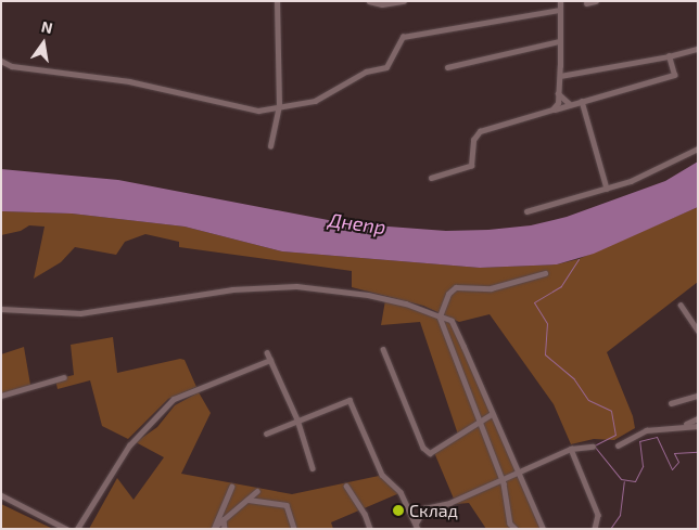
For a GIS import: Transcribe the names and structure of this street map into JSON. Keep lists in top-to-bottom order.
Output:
{
  "water": ["Днепр"],
  "places": ["Склад"],
  "north": "top"
}
